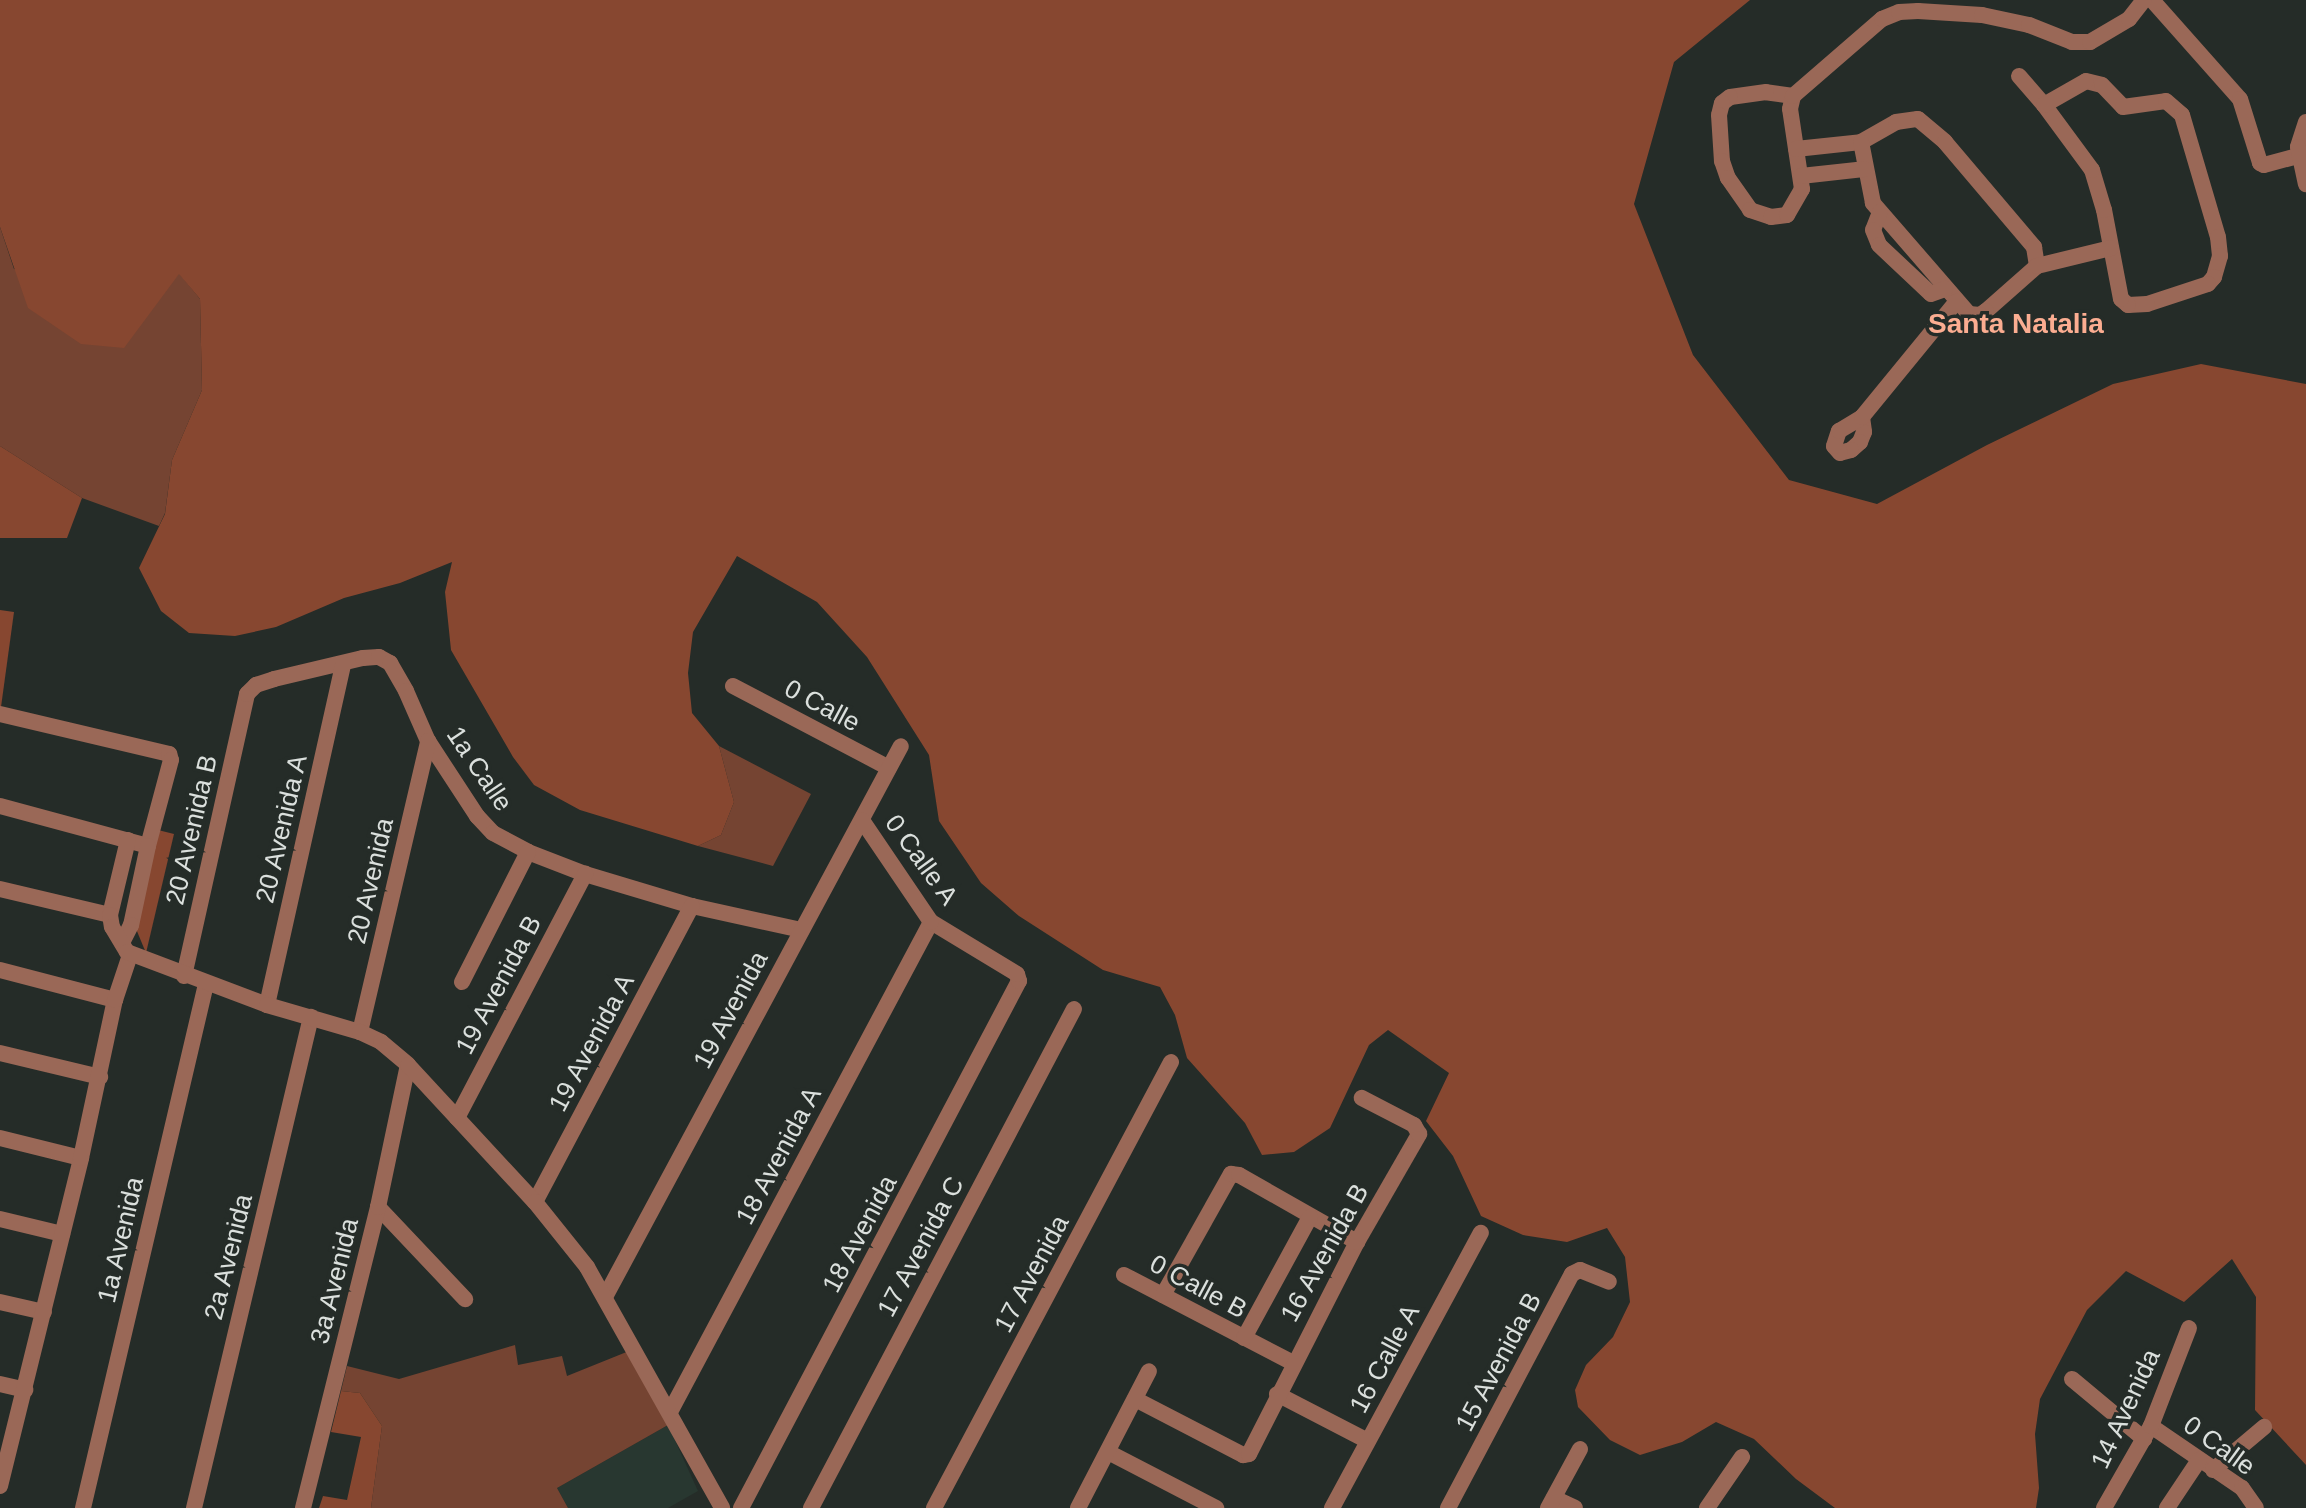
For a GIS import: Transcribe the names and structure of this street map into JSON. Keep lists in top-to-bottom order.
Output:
{
  "streets": {
    "street": [
      "0 Calle",
      "1a Calle",
      "20 Avenida A",
      "20 Avenida B",
      "0 Calle A",
      "20 Avenida",
      "19 Avenida B",
      "19 Avenida",
      "19 Avenida A",
      "18 Avenida A",
      "18 Avenida",
      "1a Avenida",
      "17 Avenida C",
      "16 Avenida B",
      "2a Avenida",
      "17 Avenida",
      "3a Avenida",
      "0 Calle B",
      "16 Calle A",
      "15 Avenida B",
      "14 Avenida"
    ]
  },
  "crossings": [
    ["0 Calle", "19 Avenida"],
    ["0 Calle", "14 Avenida"],
    ["1a Calle", "20 Avenida A"],
    ["1a Calle", "20 Avenida B"],
    ["1a Calle", "20 Avenida"],
    ["1a Calle", "19 Avenida B"],
    ["1a Calle", "19 Avenida"],
    ["1a Calle", "19 Avenida A"],
    ["0 Calle A", "19 Avenida"],
    ["0 Calle A", "18 Avenida A"],
    ["0 Calle A", "18 Avenida"],
    ["16 Avenida B", "0 Calle B"]
  ],
  "districts": ["Santa Natalia"]
}
